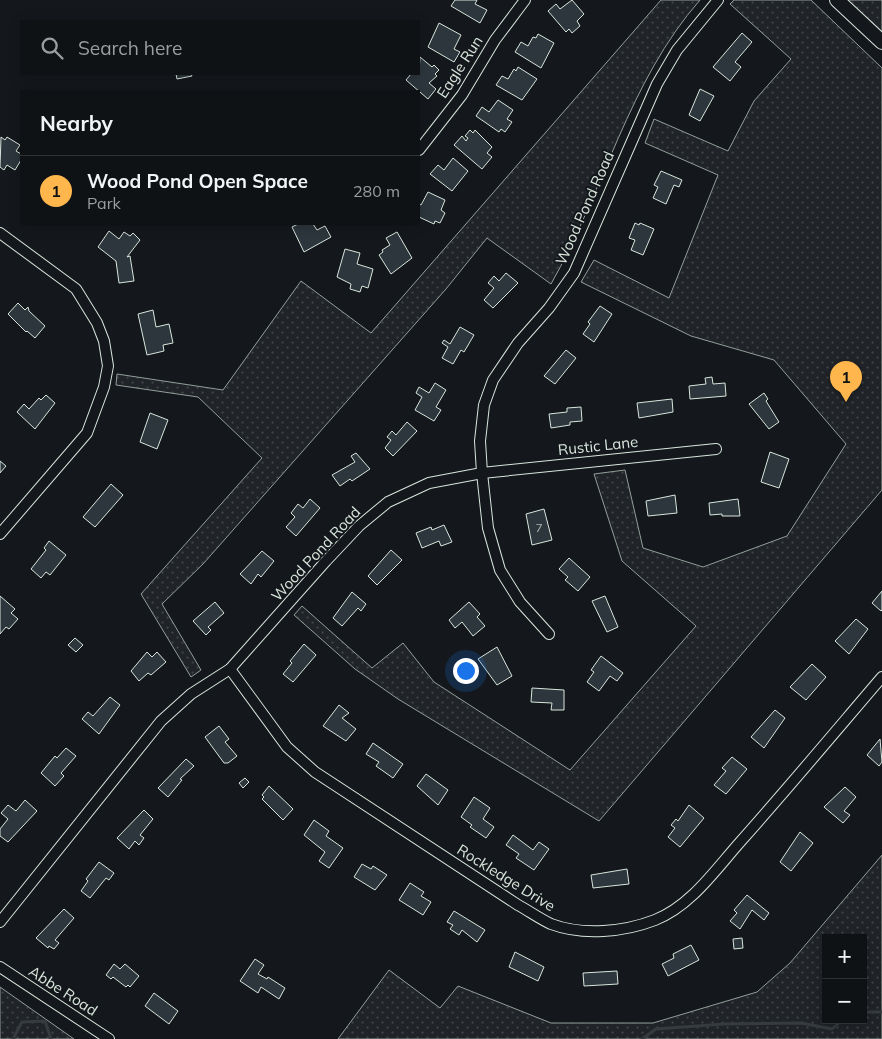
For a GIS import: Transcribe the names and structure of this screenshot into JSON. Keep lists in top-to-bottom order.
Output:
{
  "streets": {
    "street": [
      "Eagle Run",
      "Wood Pond Road",
      "Rustic Lane",
      "Rockledge Drive",
      "Abbe Road"
    ]
  },
  "crossings": [
    ["Wood Pond Road", "Rustic Lane"],
    ["Wood Pond Road", "Rockledge Drive"]
  ],
  "house_numbers": ["7"],
  "page": {
    "search": "Search here",
    "heading": "Nearby",
    "list": [
      {
        "mark": "1",
        "name": "Wood Pond Open Space",
        "note": "Park",
        "value": "280 m"
      }
    ],
    "pins": "1",
    "map_buttons": ["+", "−"]
  }
}
